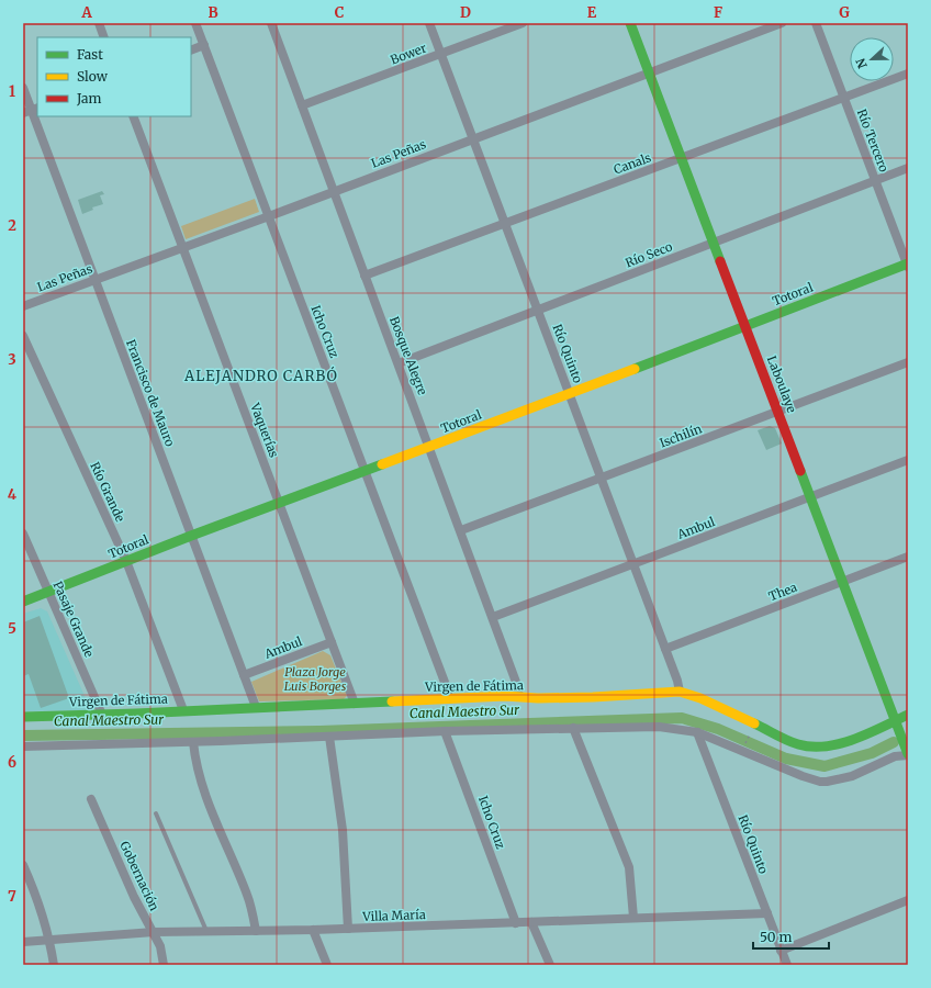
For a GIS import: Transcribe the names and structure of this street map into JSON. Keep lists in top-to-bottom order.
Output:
{
  "streets": {
    "street": [
      "Bower",
      "Río Tercero",
      "Las Peñas",
      "Canals",
      "Río Seco",
      "Totoral",
      "Icho Cruz",
      "Río Quinto",
      "Bosque Alegre",
      "Laboulaye",
      "Francisco de Mauro",
      "Vaquerías",
      "Ischilín",
      "Río Grande",
      "Ambul",
      "Thea",
      "Pasaje Grande",
      "Virgen de Fátima",
      "Gobernación",
      "Villa María"
    ]
  },
  "crossings": [
    ["Bower", "Río Quinto"],
    ["Bower", "Bosque Alegre"],
    ["Río Tercero", "Canals"],
    ["Río Tercero", "Río Seco"],
    ["Río Tercero", "Totoral"],
    ["Las Peñas", "Icho Cruz"],
    ["Las Peñas", "Río Quinto"],
    ["Las Peñas", "Bosque Alegre"],
    ["Las Peñas", "Laboulaye"],
    ["Las Peñas", "Francisco de Mauro"],
    ["Las Peñas", "Vaquerías"],
    ["Canals", "Río Quinto"],
    ["Canals", "Bosque Alegre"],
    ["Canals", "Laboulaye"],
    ["Río Seco", "Río Quinto"],
    ["Río Seco", "Bosque Alegre"],
    ["Río Seco", "Laboulaye"],
    ["Totoral", "Icho Cruz"],
    ["Totoral", "Río Quinto"],
    ["Totoral", "Bosque Alegre"],
    ["Totoral", "Laboulaye"],
    ["Totoral", "Francisco de Mauro"],
    ["Totoral", "Vaquerías"],
    ["Totoral", "Río Grande"],
    ["Totoral", "Pasaje Grande"],
    ["Icho Cruz", "Virgen de Fátima"],
    ["Icho Cruz", "Villa María"],
    ["Río Quinto", "Ischilín"],
    ["Río Quinto", "Ambul"],
    ["Río Quinto", "Thea"],
    ["Río Quinto", "Virgen de Fátima"],
    ["Río Quinto", "Villa María"],
    ["Bosque Alegre", "Ischilín"],
    ["Bosque Alegre", "Ambul"],
    ["Bosque Alegre", "Virgen de Fátima"],
    ["Laboulaye", "Ischilín"],
    ["Laboulaye", "Ambul"],
    ["Laboulaye", "Thea"],
    ["Laboulaye", "Virgen de Fátima"],
    ["Francisco de Mauro", "Ambul"],
    ["Francisco de Mauro", "Virgen de Fátima"],
    ["Vaquerías", "Ambul"],
    ["Vaquerías", "Virgen de Fátima"],
    ["Río Grande", "Virgen de Fátima"],
    ["Pasaje Grande", "Virgen de Fátima"],
    ["Gobernación", "Villa María"]
  ],
  "districts": ["ALEJANDRO CARBÓ"],
  "water": ["Canal Maestro Sur"],
  "parks": ["Plaza Jorge Luis Borges"],
  "legend": ["Fast", "Slow", "Jam"],
  "scale_bar": "50 m",
  "north": "left",
  "grid": {
    "columns": [
      "A",
      "B",
      "C",
      "D",
      "E",
      "F",
      "G"
    ],
    "rows": [
      "1",
      "2",
      "3",
      "4",
      "5",
      "6",
      "7"
    ]
  }
}
